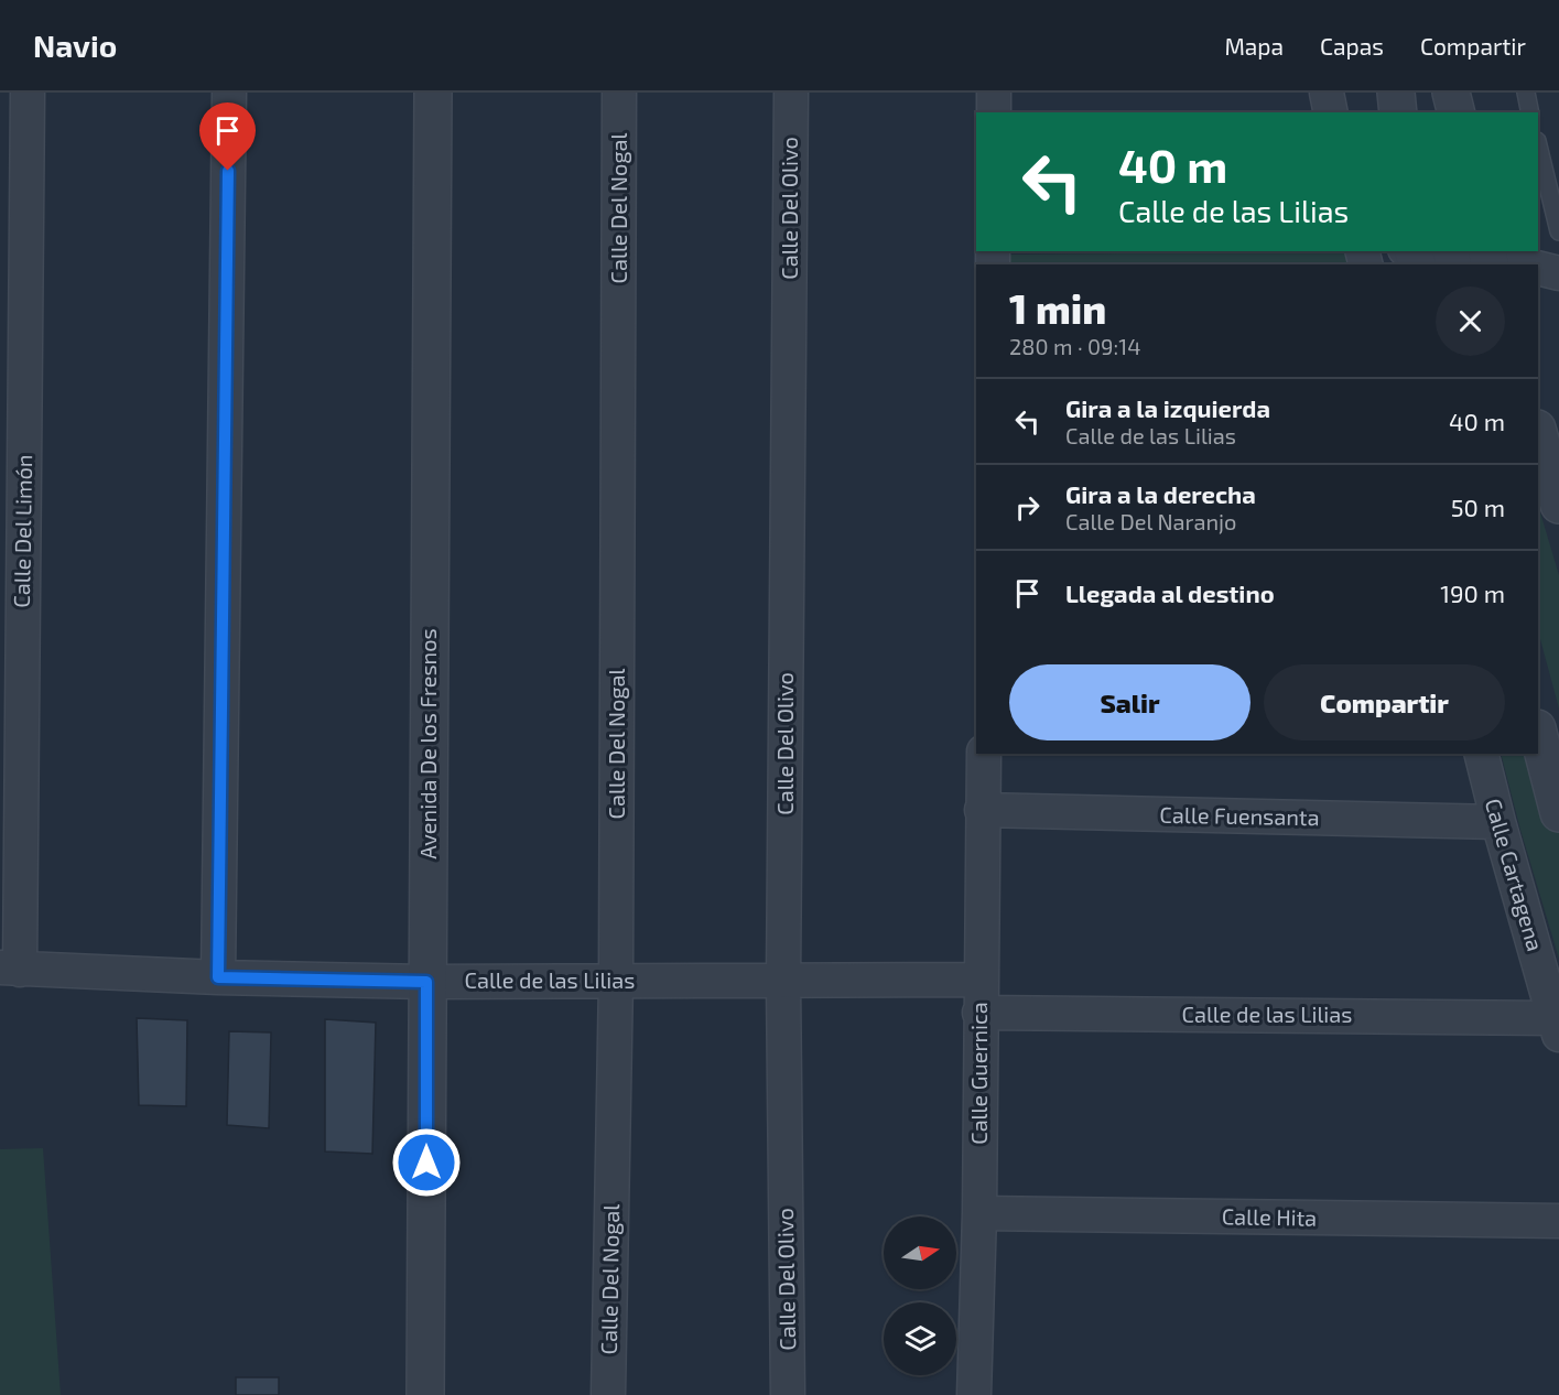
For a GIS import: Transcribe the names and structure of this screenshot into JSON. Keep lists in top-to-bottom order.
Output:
{
  "streets": {
    "street": [
      "Calle Del Nogal",
      "Calle Del Olivo",
      "Calle Del Limón",
      "Avenida De los Fresnos",
      "Calle Fuensanta",
      "Calle Cartagena",
      "Calle de las Lilias",
      "Calle Guernica",
      "Calle Hita"
    ]
  },
  "crossings": [
    ["Calle Del Nogal", "Calle de las Lilias"],
    ["Calle Del Olivo", "Calle de las Lilias"],
    ["Calle Del Limón", "Calle de las Lilias"],
    ["Avenida De los Fresnos", "Calle de las Lilias"],
    ["Calle Fuensanta", "Calle Cartagena"],
    ["Calle Fuensanta", "Calle Guernica"],
    ["Calle Cartagena", "Calle de las Lilias"],
    ["Calle de las Lilias", "Calle Guernica"],
    ["Calle Guernica", "Calle Hita"]
  ],
  "north": "right",
  "page": {
    "header": "Navio",
    "nav": ["Mapa", "Capas", "Compartir"],
    "turn": ["40 m", "Calle de las Lilias"],
    "heading": ["1 min", "280 m · 09:14"],
    "list": [
      {
        "name": "Gira a la izquierda",
        "note": "Calle de las Lilias",
        "value": "40 m"
      },
      {
        "name": "Gira a la derecha",
        "note": "Calle Del Naranjo",
        "value": "50 m"
      },
      {
        "name": "Llegada al destino",
        "value": "190 m"
      }
    ],
    "buttons": ["Salir", "Compartir"]
  }
}
